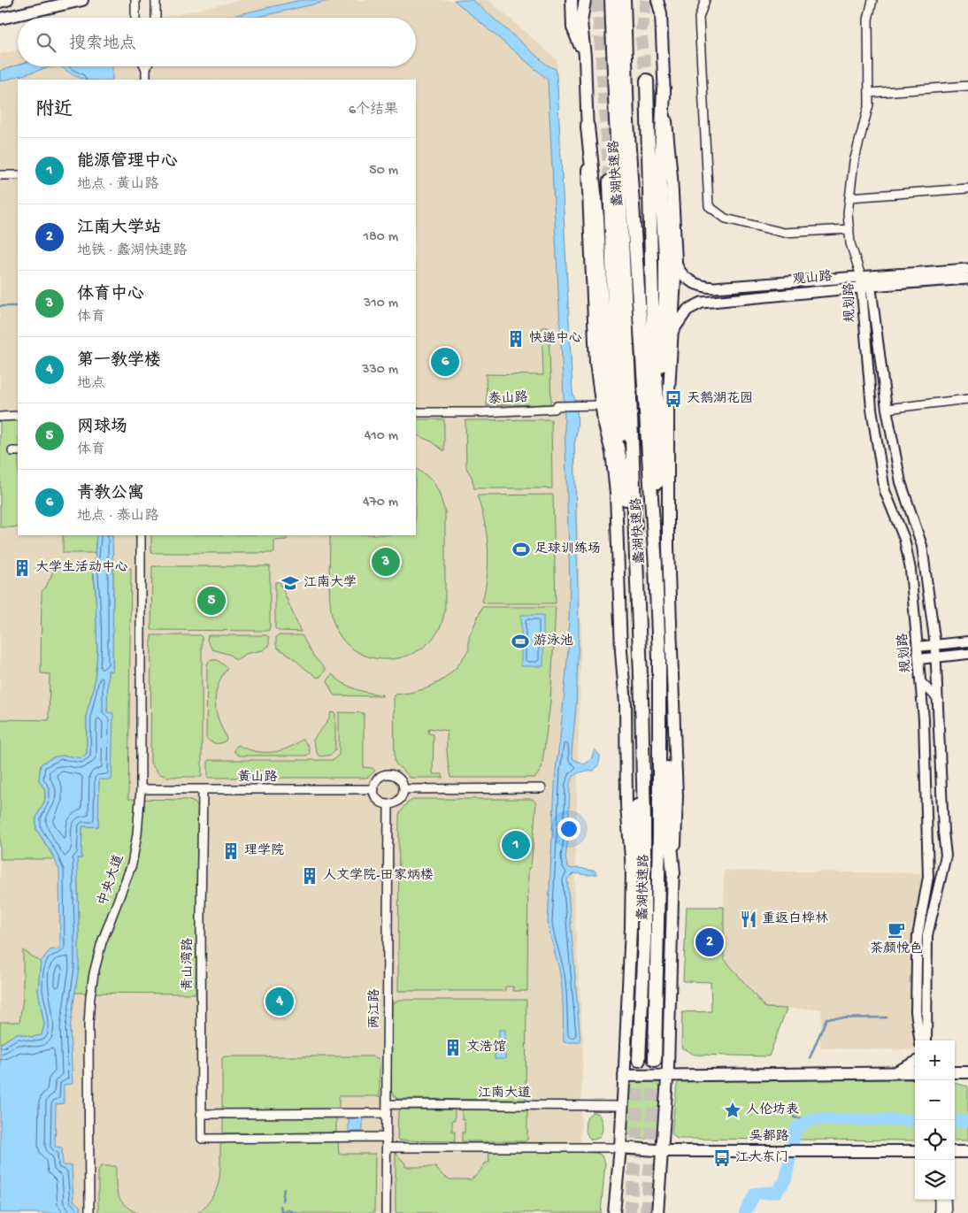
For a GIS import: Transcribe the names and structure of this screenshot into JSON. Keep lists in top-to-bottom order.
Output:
{
  "streets": {
    "highway": ["蠡湖快速路"],
    "main road": ["观山路", "吴都路"],
    "street": [
      "规划路",
      "泰山路",
      "黄山路",
      "中央大道",
      "青山湾路",
      "两江路",
      "江南大道"
    ]
  },
  "crossings": [
    ["观山路", "规划路"],
    ["黄山路", "中央大道"],
    ["黄山路", "青山湾路"],
    ["黄山路", "两江路"],
    ["青山湾路", "两江路"],
    ["两江路", "江南大道"]
  ],
  "places": {
    "building": [
      "快递中心",
      "大学生活动中心",
      "理学院",
      "人文学院-田家炳楼",
      "文浩馆"
    ],
    "bus stop": ["天鹅湖花园", "江大东门"],
    "sports": ["足球训练场", "游泳池"],
    "school or university": ["江南大学"],
    "restaurant": ["重返白桦林"],
    "cafe": ["茶颜悦色"],
    "place": ["人伦坊表"]
  },
  "page": {
    "search": "搜索地点",
    "heading": ["附近", "6个结果"],
    "list": [
      {
        "mark": "1",
        "name": "能源管理中心",
        "note": "地点 · 黄山路",
        "value": "50 m"
      },
      {
        "mark": "2",
        "name": "江南大学站",
        "note": "地铁 · 蠡湖快速路",
        "value": "180 m"
      },
      {
        "mark": "3",
        "name": "体育中心",
        "note": "体育",
        "value": "310 m"
      },
      {
        "mark": "4",
        "name": "第一教学楼",
        "note": "地点",
        "value": "330 m"
      },
      {
        "mark": "5",
        "name": "网球场",
        "note": "体育",
        "value": "410 m"
      },
      {
        "mark": "6",
        "name": "青教公寓",
        "note": "地点 · 泰山路",
        "value": "470 m"
      }
    ],
    "pins": [
      "6",
      "3",
      "5",
      "1",
      "2",
      "4"
    ],
    "map_buttons": ["+", "−"]
  }
}
